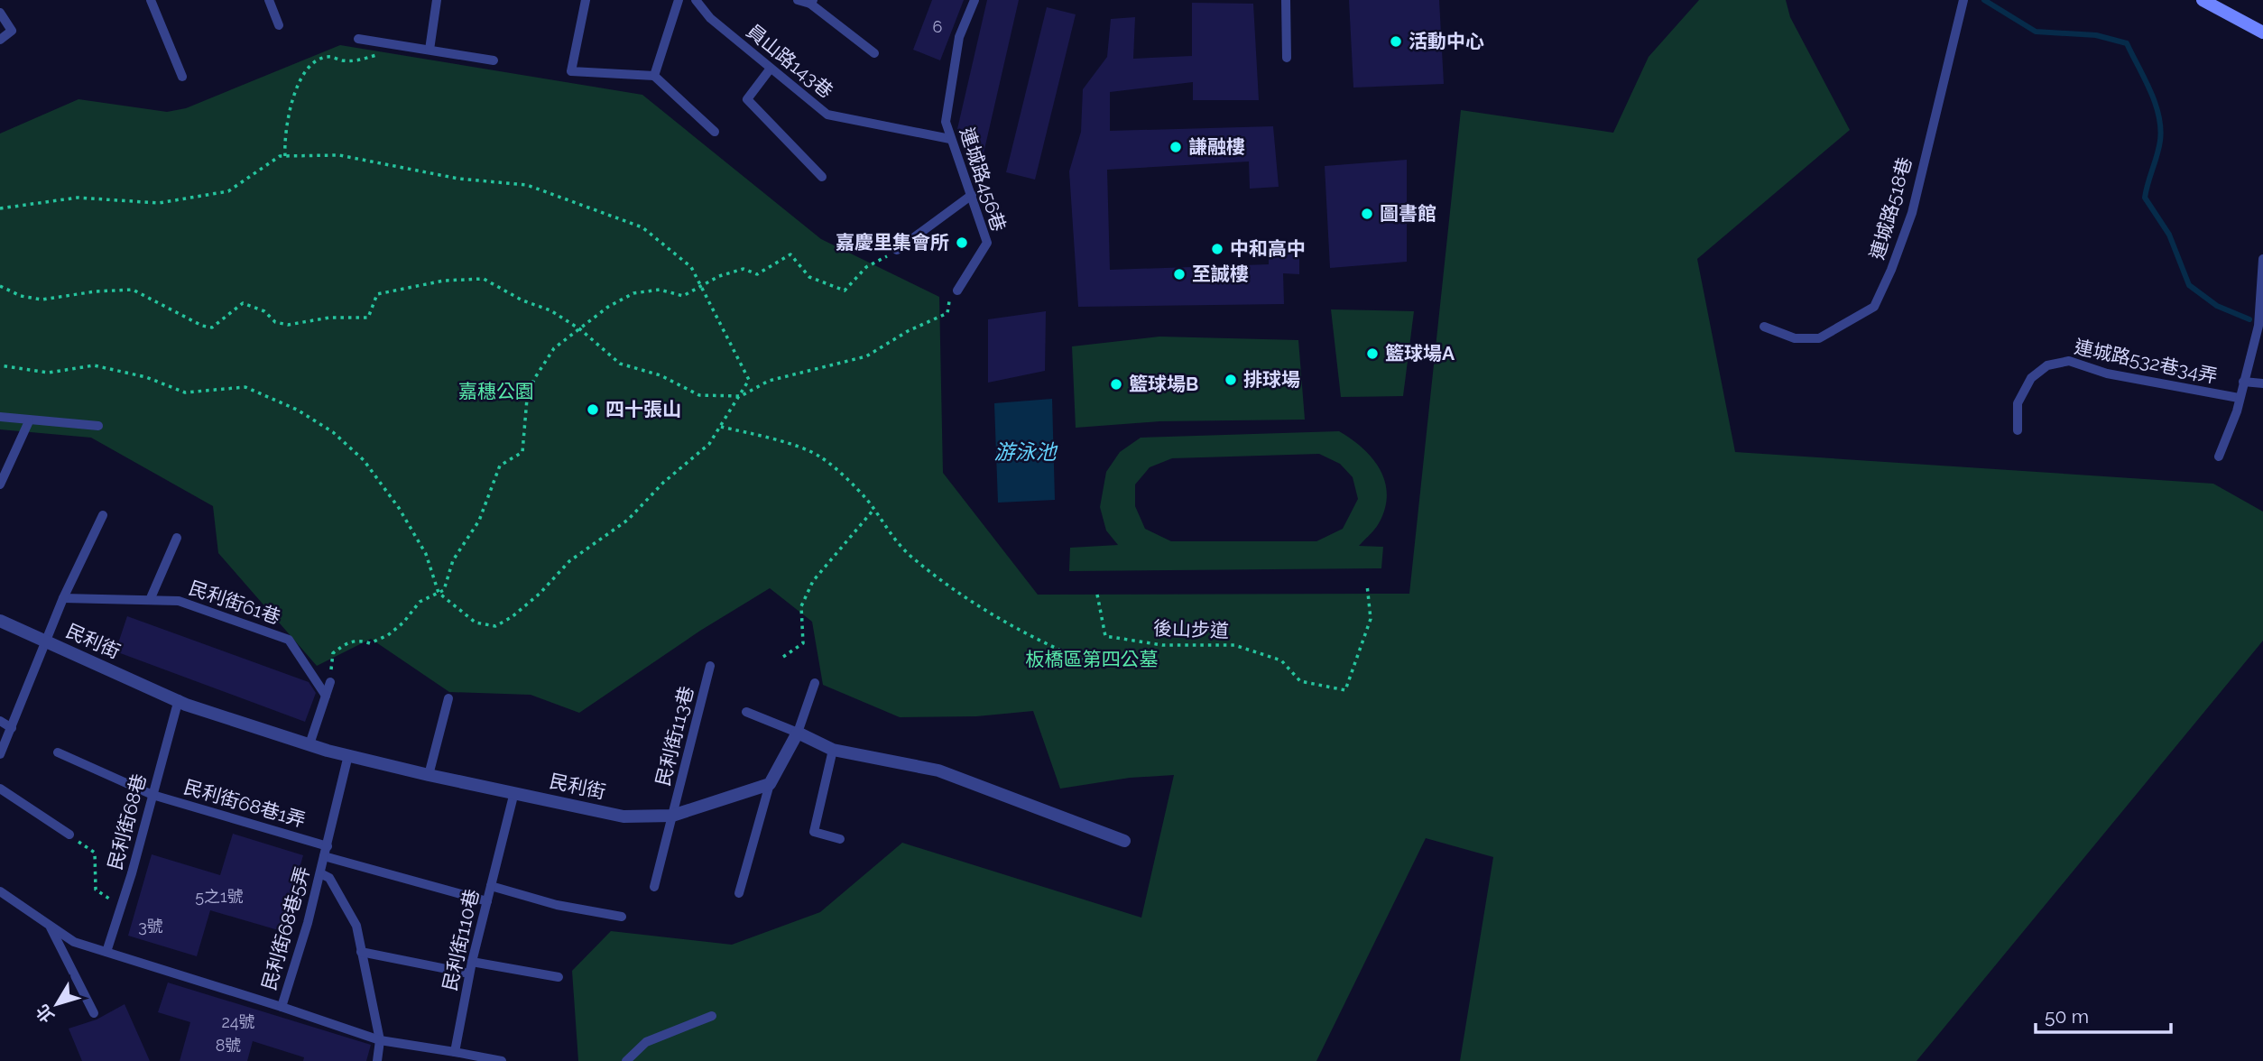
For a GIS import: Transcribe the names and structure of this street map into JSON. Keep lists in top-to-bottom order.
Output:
{
  "streets": {
    "street": ["民利街"],
    "lane": [
      "員山路143巷",
      "連城路456巷",
      "連城路518巷",
      "連城路532巷34弄",
      "民利街61巷",
      "民利街113巷",
      "民利街68巷1弄",
      "民利街68巷",
      "民利街68巷5弄",
      "民利街110巷"
    ],
    "path": ["後山步道"]
  },
  "crossings": [
    ["員山路143巷", "連城路456巷"],
    ["民利街", "民利街113巷"],
    ["民利街", "民利街68巷"],
    ["民利街", "民利街68巷5弄"],
    ["民利街", "民利街110巷"],
    ["民利街68巷1弄", "民利街68巷"],
    ["民利街68巷1弄", "民利街68巷5弄"],
    ["民利街68巷", "民利街68巷5弄"]
  ],
  "water": ["游泳池"],
  "parks": ["嘉穗公園", "板橋區第四公墓"],
  "places": [
    "活動中心",
    "謙融樓",
    "圖書館",
    "嘉慶里集會所",
    "中和高中",
    "至誠樓",
    "籃球場A",
    "排球場",
    "籃球場B",
    "四十張山"
  ],
  "house_numbers": [
    "6",
    "5之1號",
    "3號",
    "24號",
    "8號"
  ],
  "scale_bar": "50 m",
  "north": "bottom left"
}
